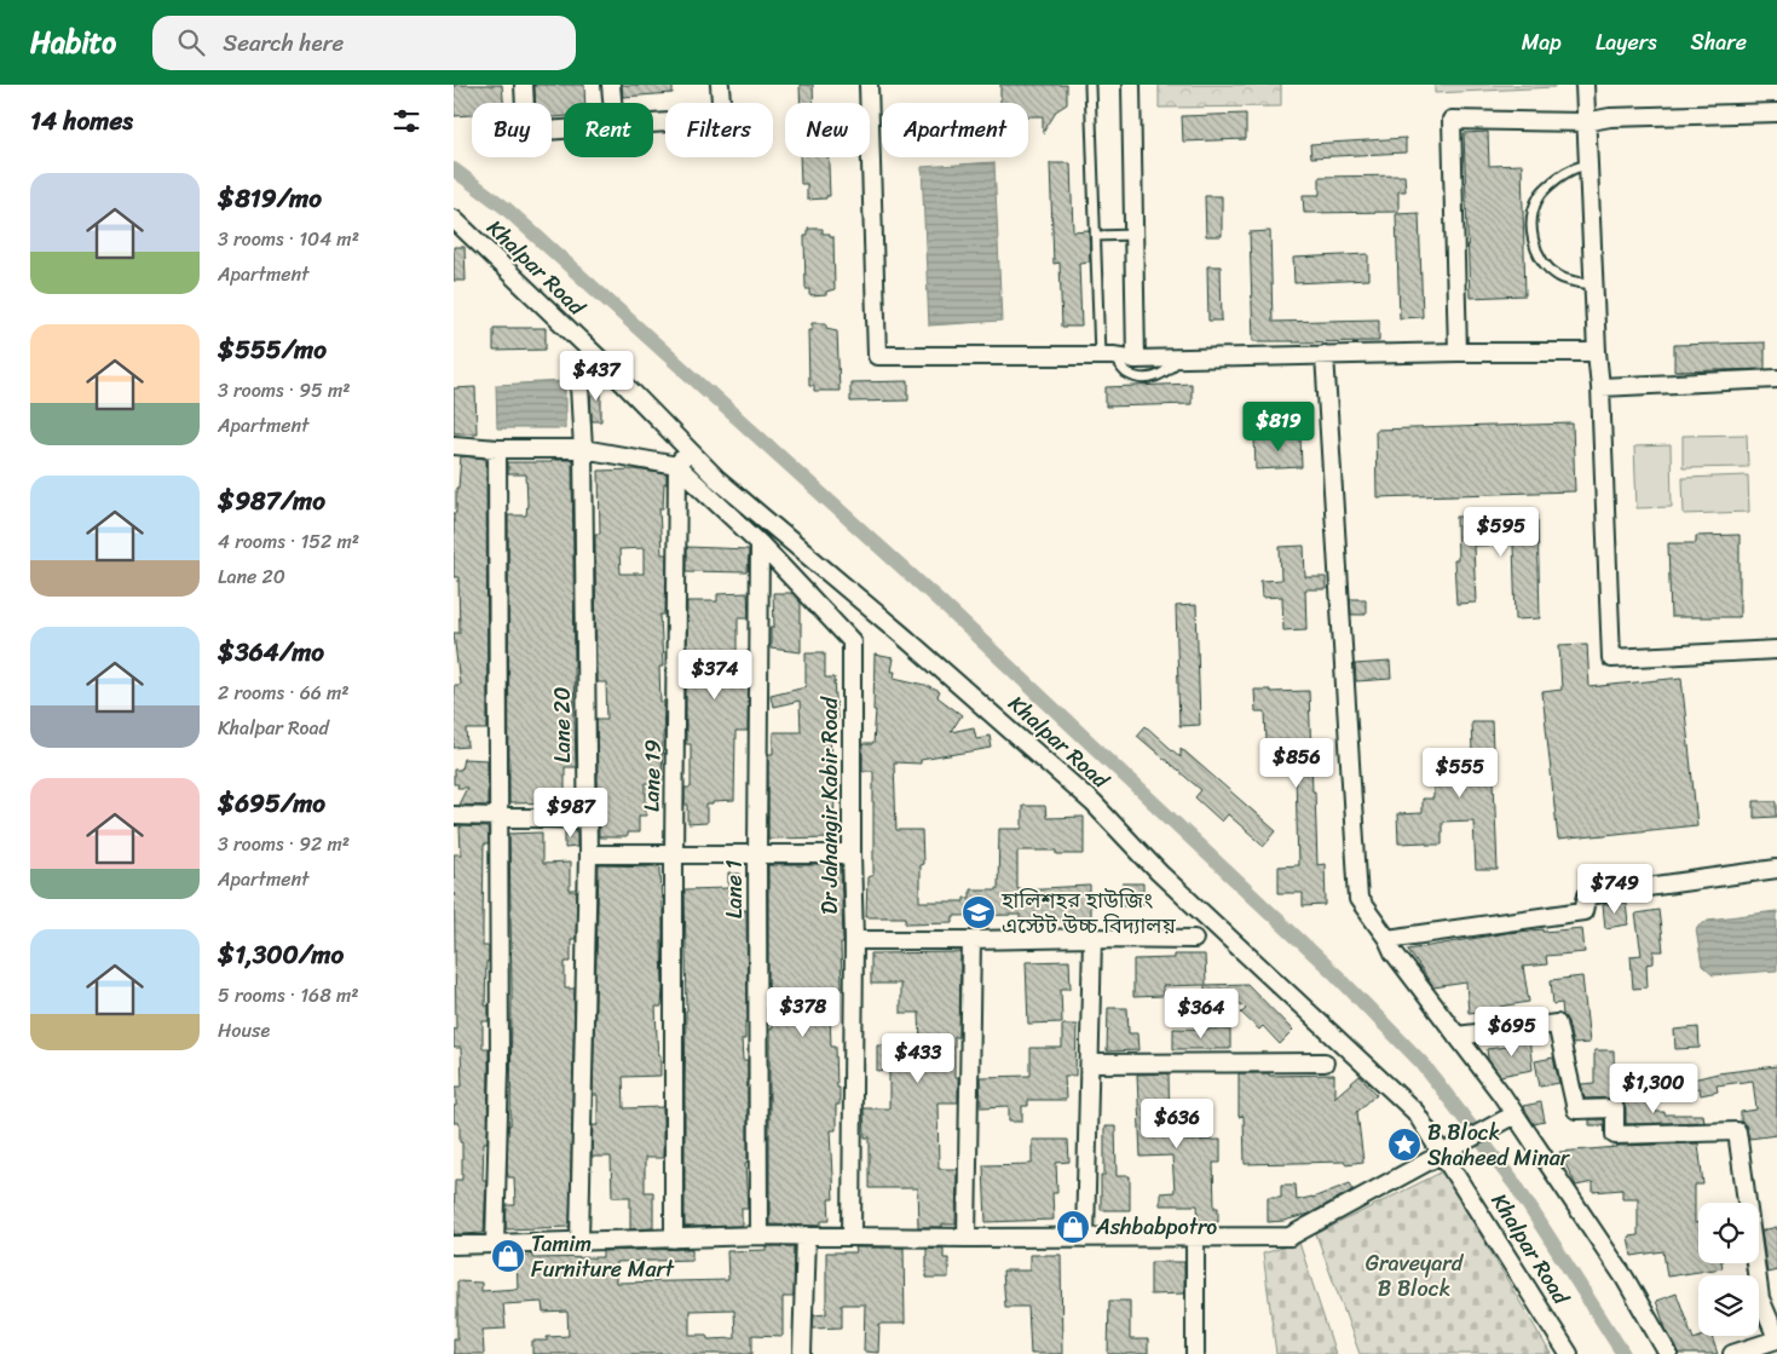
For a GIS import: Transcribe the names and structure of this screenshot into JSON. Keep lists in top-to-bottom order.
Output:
{
  "streets": {
    "street": [
      "Khalpar Road",
      "Lane 20",
      "Lane 19",
      "Dr Jahangir Kabir Road",
      "Lane 1"
    ]
  },
  "crossings": [
    ["Khalpar Road", "Lane 20"],
    ["Lane 19", "Dr Jahangir Kabir Road"],
    ["Dr Jahangir Kabir Road", "Lane 1"]
  ],
  "parks": ["Graveyard B Block"],
  "places": {
    "school or university": ["হালিশহর হাউজিং এস্টেট উচ্চ বিদ্যালয়"],
    "place": ["B Block Shaheed Minar"],
    "shop": ["Ashbabpotro", "Tamim Furniture Mart"]
  },
  "page": {
    "header": "Habito",
    "search": "Search here",
    "nav": ["Map", "Layers", "Share"],
    "heading": "14 homes",
    "chip": [
      "Buy",
      "Rent",
      "Filters",
      "New",
      "Apartment"
    ],
    "list": [
      {
        "name": "$819/mo",
        "note": "3 rooms · 104 m² · Apartment"
      },
      {
        "name": "$555/mo",
        "note": "3 rooms · 95 m² · Apartment"
      },
      {
        "name": "$987/mo",
        "note": "4 rooms · 152 m² · Lane 20"
      },
      {
        "name": "$364/mo",
        "note": "2 rooms · 66 m² · Khalpar Road"
      },
      {
        "name": "$695/mo",
        "note": "3 rooms · 92 m² · Apartment"
      },
      {
        "name": "$1,300/mo",
        "note": "5 rooms · 168 m² · House"
      }
    ],
    "price": [
      "$437",
      "$819",
      "$595",
      "$374",
      "$856",
      "$555",
      "$987",
      "$749",
      "$378",
      "$364",
      "$695",
      "$433",
      "$1,300",
      "$636"
    ]
  }
}
